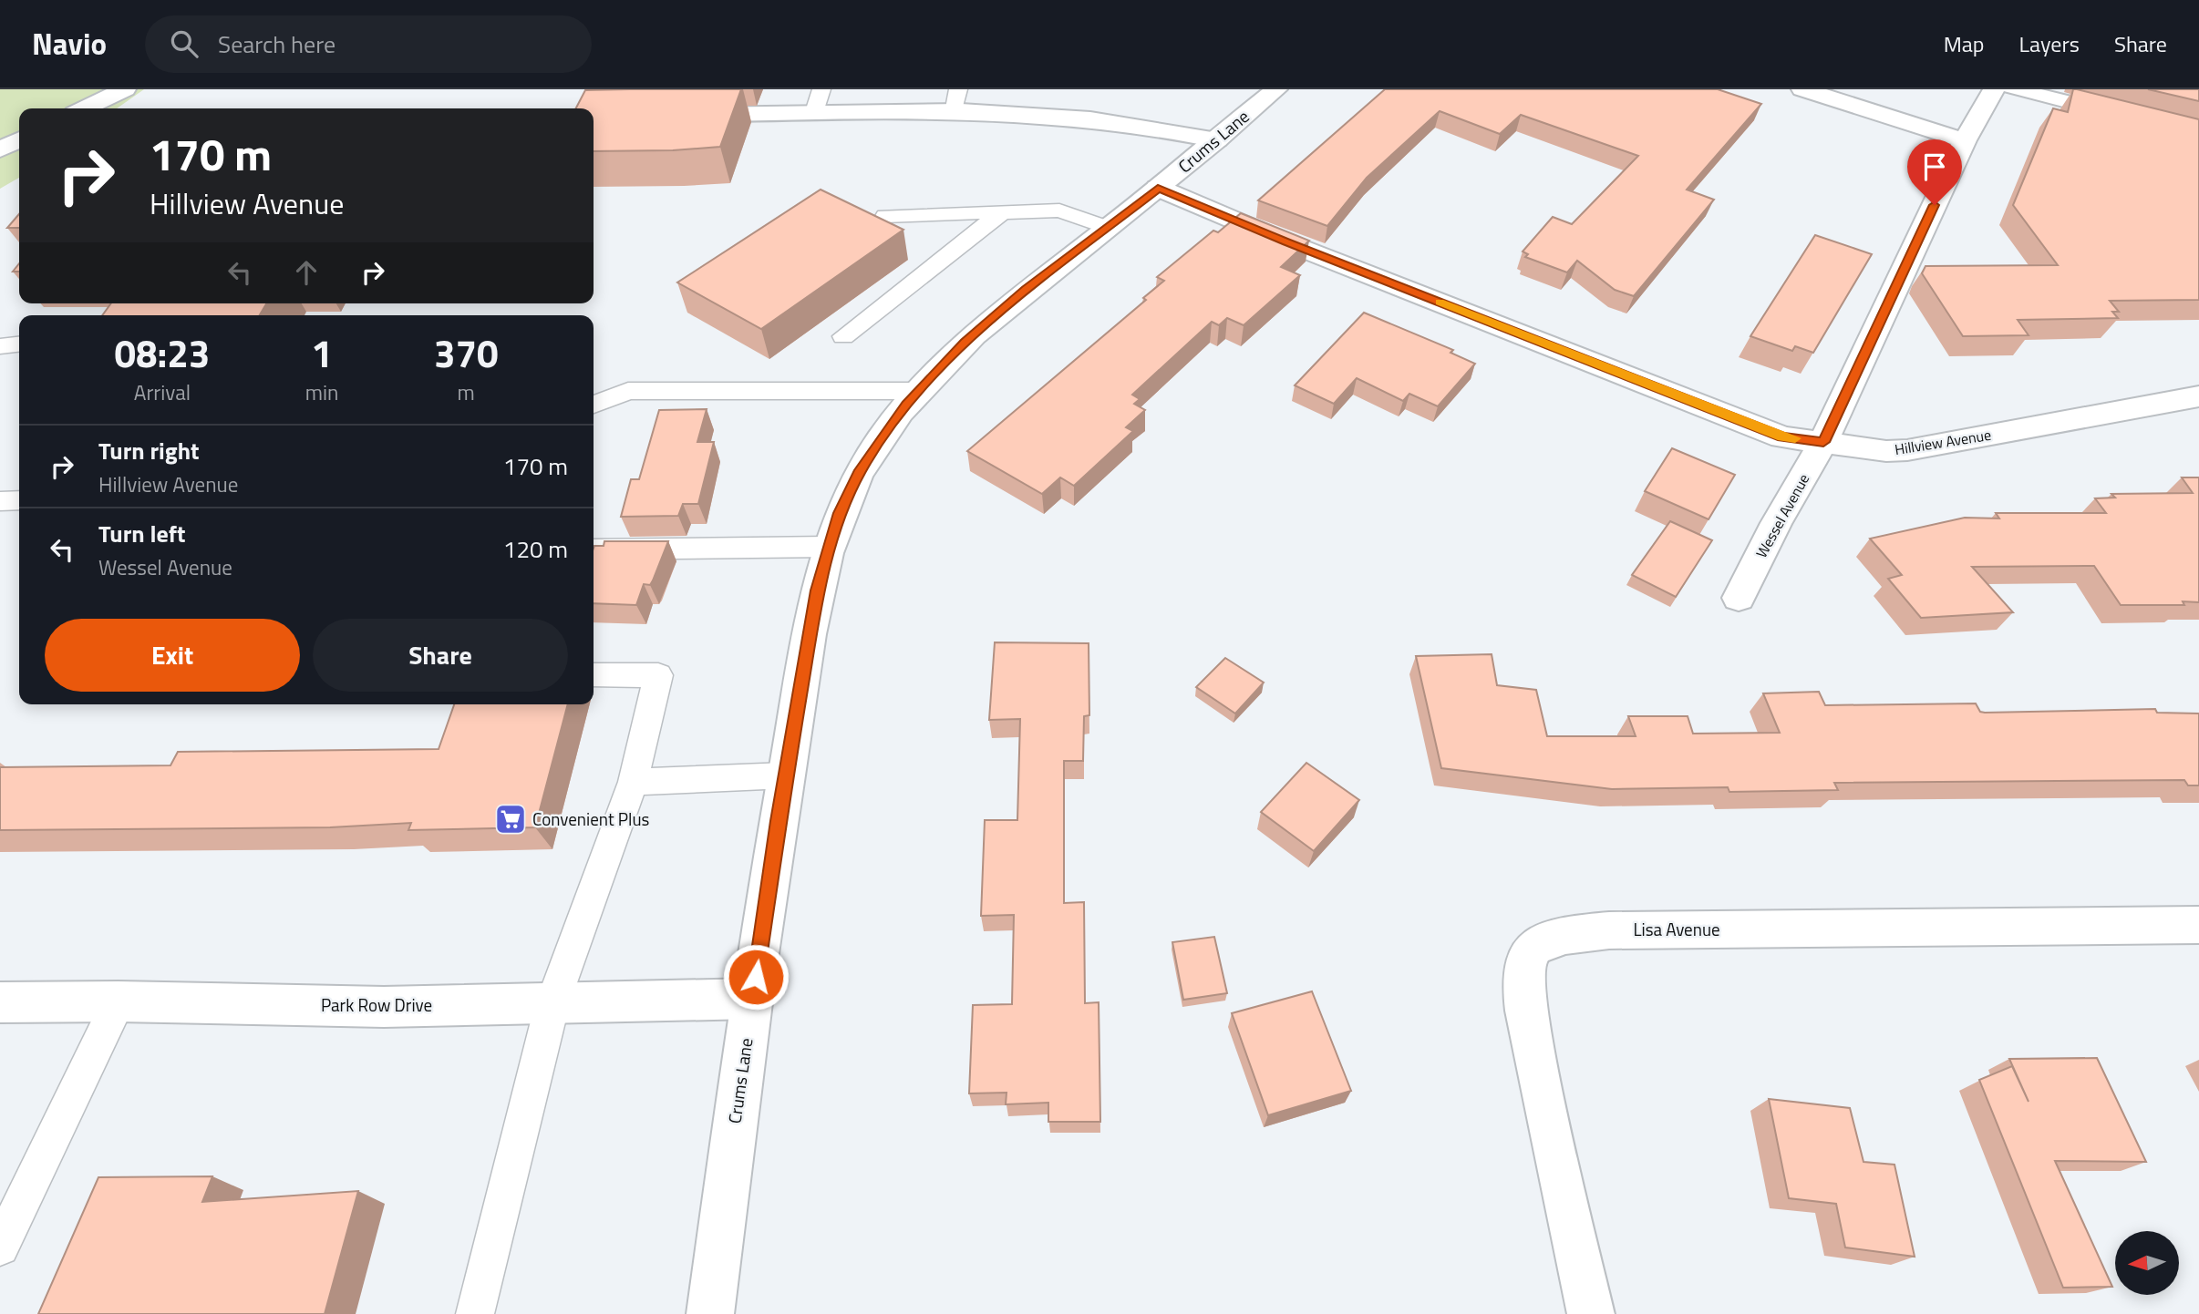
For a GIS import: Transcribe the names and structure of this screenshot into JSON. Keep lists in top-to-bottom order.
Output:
{
  "streets": {
    "street": [
      "Crums Lane",
      "Hillview Avenue",
      "Wessel Avenue",
      "Lisa Avenue",
      "Park Row Drive"
    ]
  },
  "crossings": [
    ["Crums Lane", "Hillview Avenue"],
    ["Crums Lane", "Park Row Drive"],
    ["Hillview Avenue", "Wessel Avenue"]
  ],
  "places": {
    "supermarket": ["Convenient Plus"]
  },
  "north": "left",
  "page": {
    "header": "Navio",
    "search": "Search here",
    "nav": ["Map", "Layers", "Share"],
    "turn": ["170 m", "Hillview Avenue"],
    "eta": [
      "08:23",
      "Arrival",
      "1",
      "min",
      "370",
      "m"
    ],
    "list": [
      {
        "name": "Turn right",
        "note": "Hillview Avenue",
        "value": "170 m"
      },
      {
        "name": "Turn left",
        "note": "Wessel Avenue",
        "value": "120 m"
      }
    ],
    "buttons": ["Exit", "Share"]
  }
}
